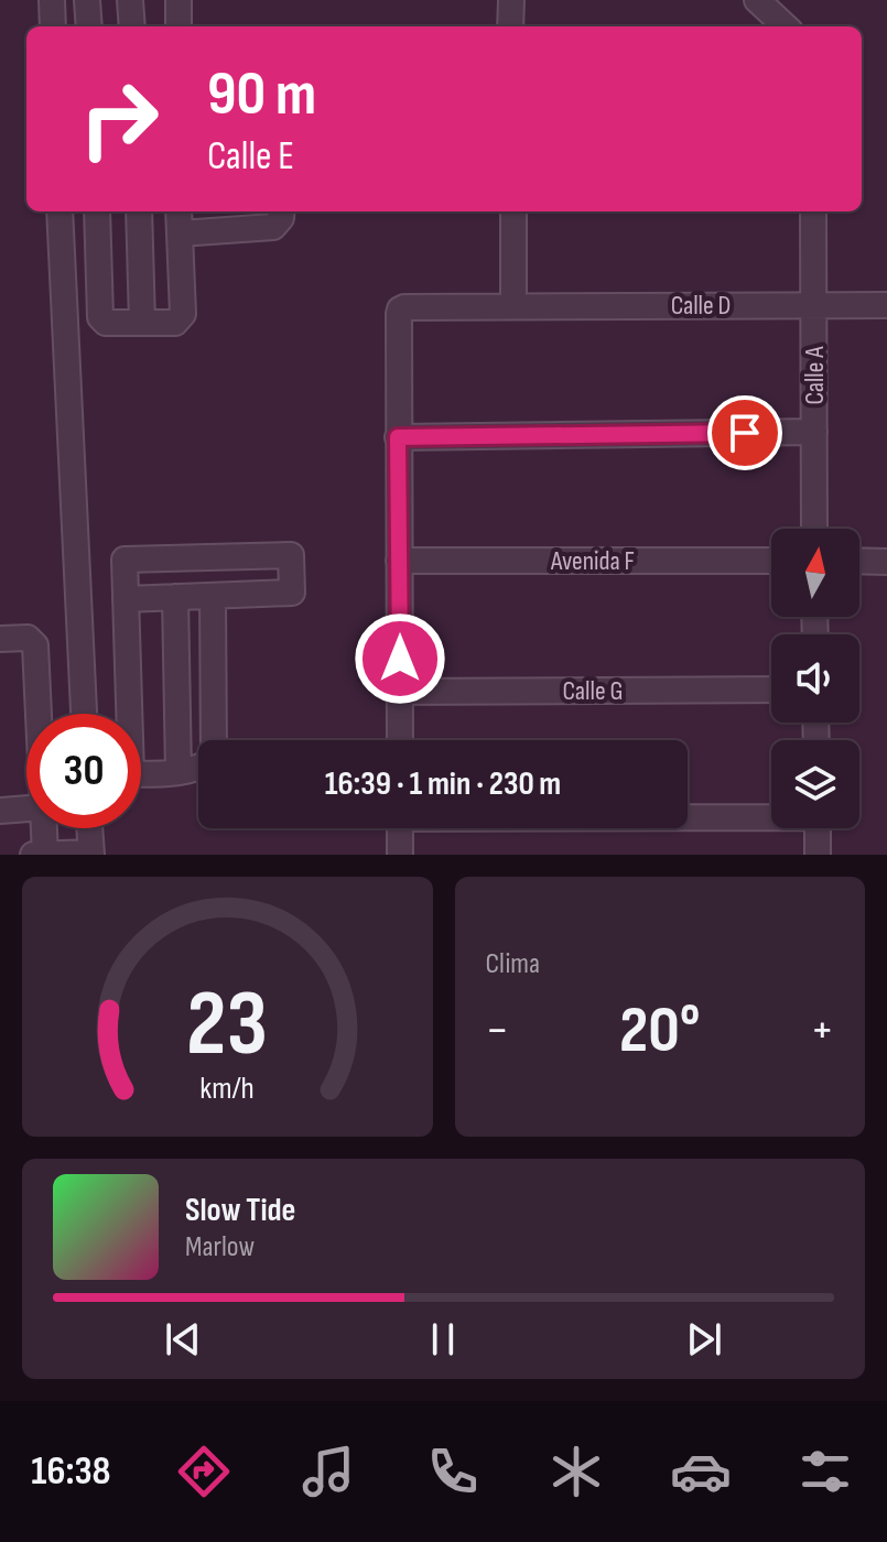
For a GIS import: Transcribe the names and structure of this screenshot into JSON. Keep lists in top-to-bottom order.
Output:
{
  "streets": {
    "street": [
      "Calle D",
      "Calle A",
      "Avenida F",
      "Calle G"
    ]
  },
  "crossings": [
    ["Calle D", "Calle A"]
  ],
  "north": "top",
  "page": {
    "turn": ["90 m", "Calle E"],
    "limit": "30",
    "trip": "16:39 · 1 min · 230 m",
    "tile": "Clima",
    "heat": ["−", "20°", "+"],
    "song": ["Slow Tide", "Marlow"],
    "tabs": "16:38",
    "gauge": ["23", "km/h"]
  }
}
